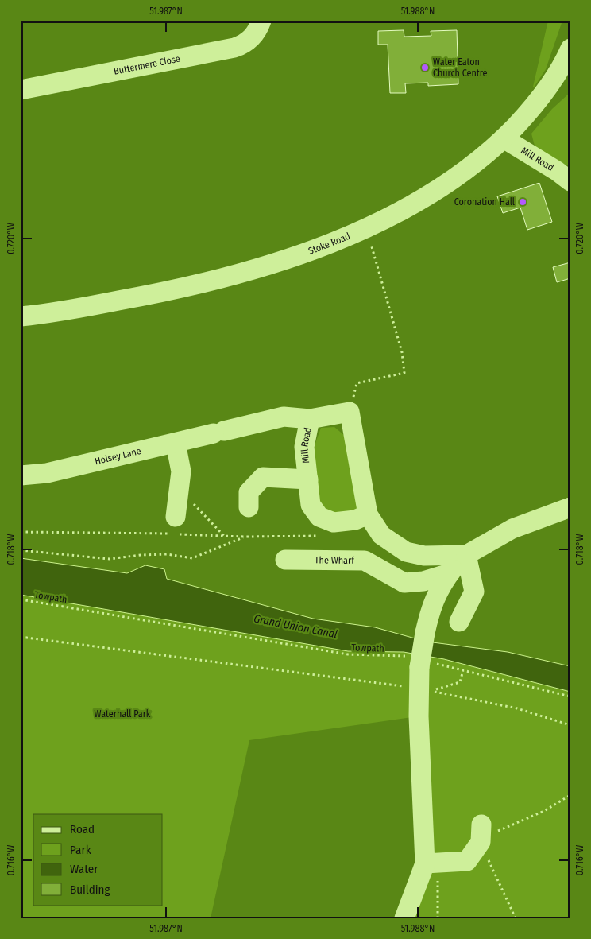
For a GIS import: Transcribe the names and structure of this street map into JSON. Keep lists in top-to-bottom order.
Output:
{
  "streets": {
    "street": [
      "Buttermere Close",
      "Mill Road",
      "Stoke Road",
      "Holsey Lane",
      "The Wharf"
    ],
    "path": ["Towpath"]
  },
  "crossings": [
    ["Mill Road", "Stoke Road"],
    ["Mill Road", "Holsey Lane"]
  ],
  "water": ["Grand Union Canal"],
  "parks": ["Waterhall Park"],
  "places": ["Water Eaton Church Centre", "Coronation Hall"],
  "legend": [
    "Road",
    "Park",
    "Water",
    "Building"
  ],
  "coordinates": [
    "51.987°N",
    "51.988°N",
    "0.720°W",
    "0.718°W",
    "0.716°W"
  ]
}
